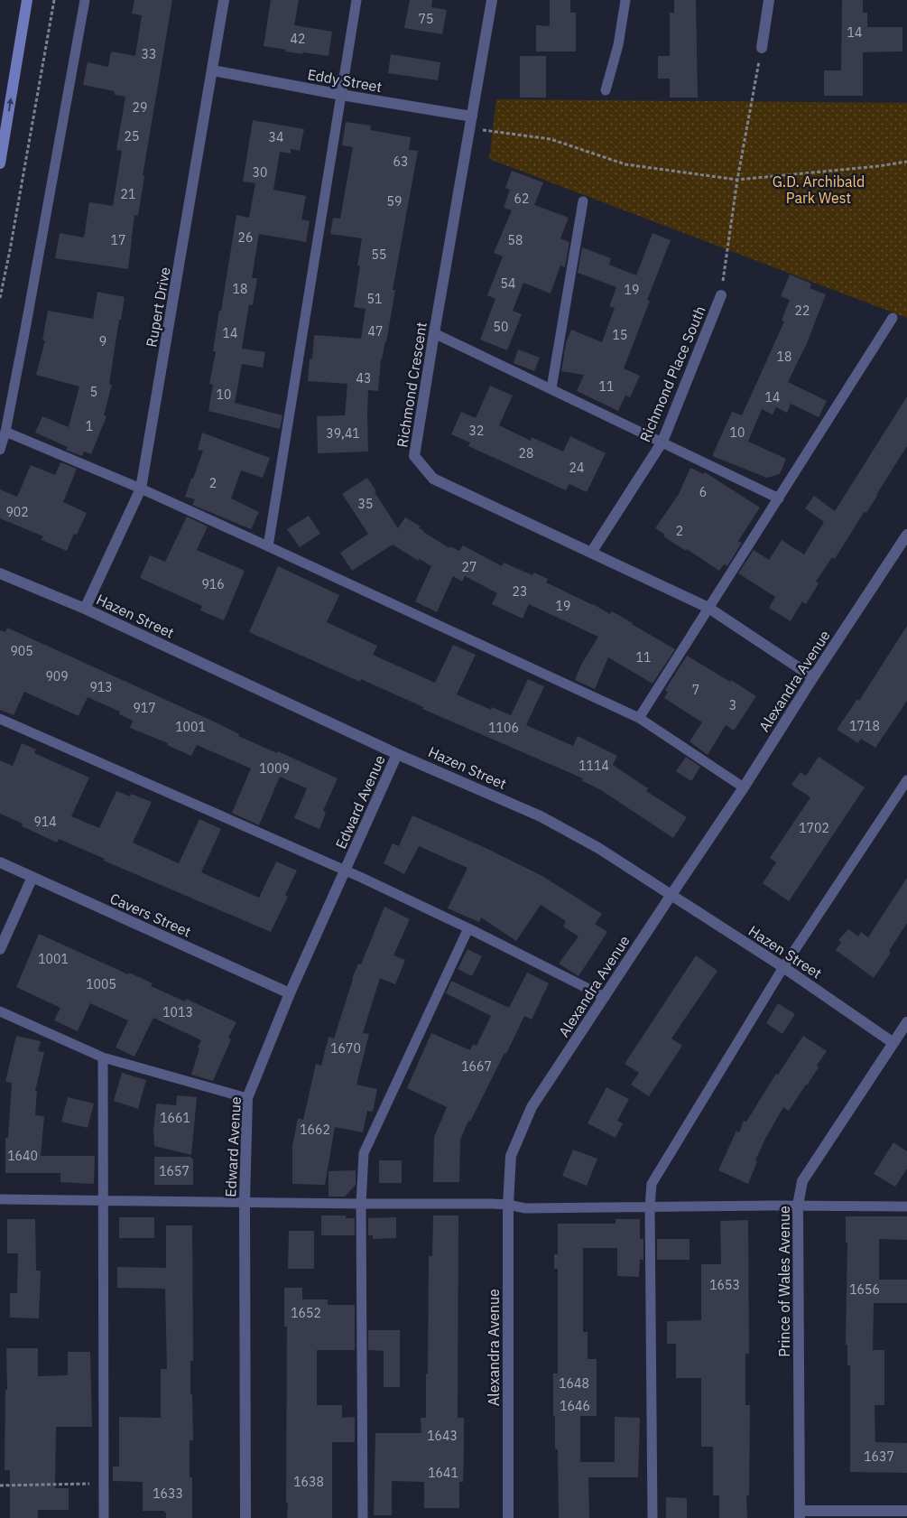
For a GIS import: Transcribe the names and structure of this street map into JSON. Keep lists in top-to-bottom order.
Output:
{
  "streets": {
    "street": [
      "Eddy Street",
      "Rupert Drive",
      "Richmond Place South",
      "Richmond Crescent",
      "Hazen Street",
      "Alexandra Avenue",
      "Edward Avenue",
      "Cavers Street",
      "Prince of Wales Avenue"
    ]
  },
  "crossings": [
    ["Eddy Street", "Rupert Drive"],
    ["Eddy Street", "Richmond Crescent"],
    ["Rupert Drive", "Hazen Street"],
    ["Richmond Place South", "Richmond Crescent"],
    ["Richmond Crescent", "Alexandra Avenue"],
    ["Hazen Street", "Alexandra Avenue"],
    ["Hazen Street", "Edward Avenue"],
    ["Hazen Street", "Prince of Wales Avenue"],
    ["Edward Avenue", "Cavers Street"]
  ],
  "parks": ["G.D. Archibald Park West"],
  "house_numbers": [
    "75",
    "14",
    "42",
    "33",
    "29",
    "25",
    "34",
    "63",
    "30",
    "21",
    "62",
    "59",
    "26",
    "17",
    "58",
    "55",
    "54",
    "18",
    "19",
    "51",
    "22",
    "50",
    "47",
    "14",
    "15",
    "9",
    "18",
    "43",
    "11",
    "5",
    "10",
    "14",
    "1",
    "32",
    "10",
    "39,41",
    "28",
    "24",
    "2",
    "6",
    "35",
    "902",
    "2",
    "27",
    "916",
    "23",
    "19",
    "905",
    "11",
    "909",
    "913",
    "7",
    "3",
    "917",
    "1718",
    "1001",
    "1106",
    "1114",
    "1009",
    "914",
    "1702",
    "1001",
    "1005",
    "1013",
    "1670",
    "1667",
    "1661",
    "1662",
    "1640",
    "1657",
    "1653",
    "1656",
    "1652",
    "1648",
    "1646",
    "1643",
    "1637",
    "1641",
    "1638",
    "1633"
  ]
}
